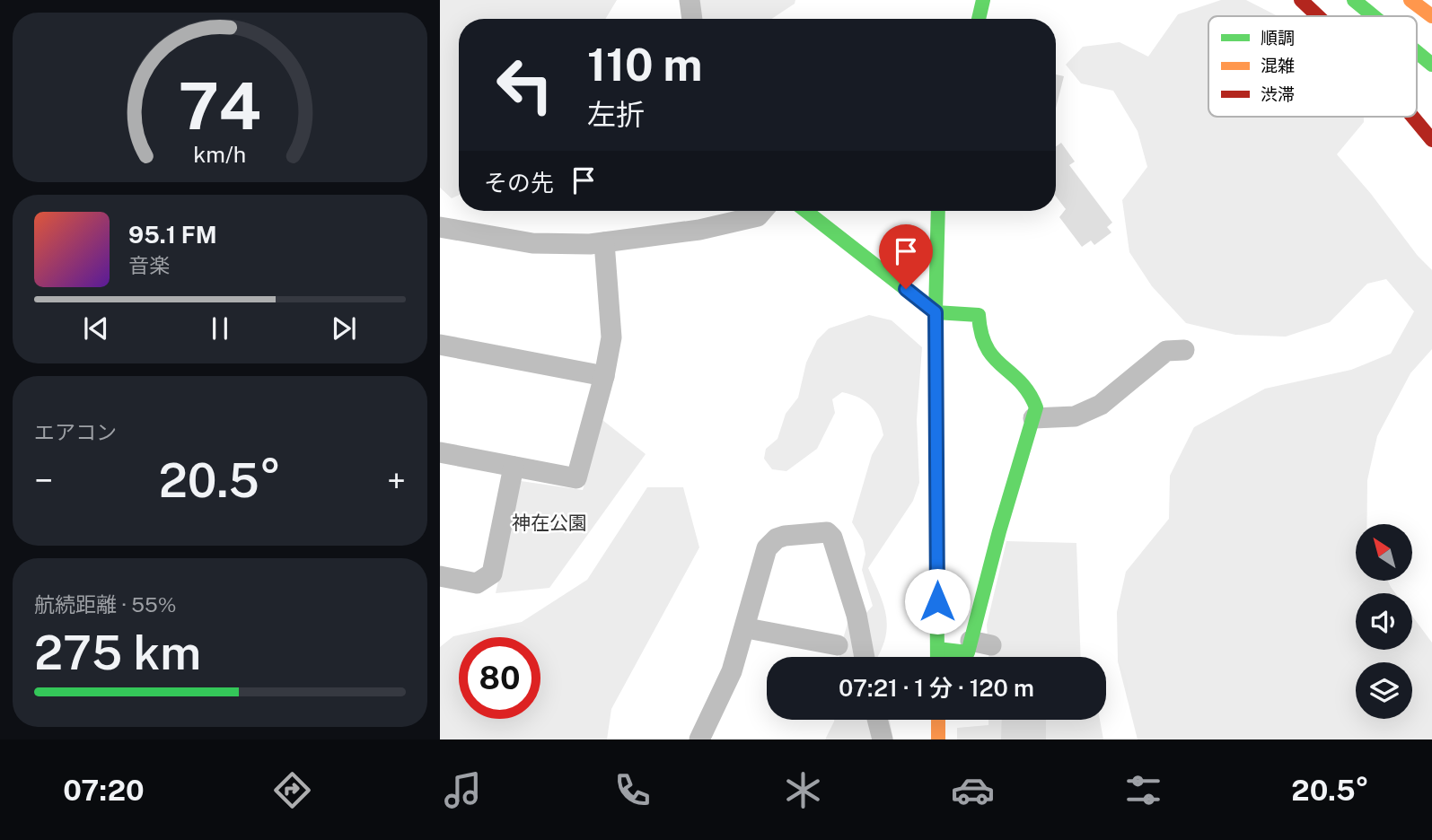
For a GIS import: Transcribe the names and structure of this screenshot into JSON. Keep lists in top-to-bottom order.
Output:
{
  "parks": ["神在公園"],
  "legend": ["順調", "混雑", "渋滞"],
  "north": "top left",
  "page": {
    "turn": ["110 m", "左折"],
    "then": "その先",
    "song": ["95.1 FM", "音楽"],
    "tile": [
      "エアコン",
      ["航続距離 · 55%", "275 km"]
    ],
    "heat": ["−", "20.5°", "+"],
    "limit": "80",
    "trip": "07:21 · 1 分 · 120 m",
    "tabs": ["07:20", "20.5°"],
    "gauge": ["74", "km/h"]
  }
}
